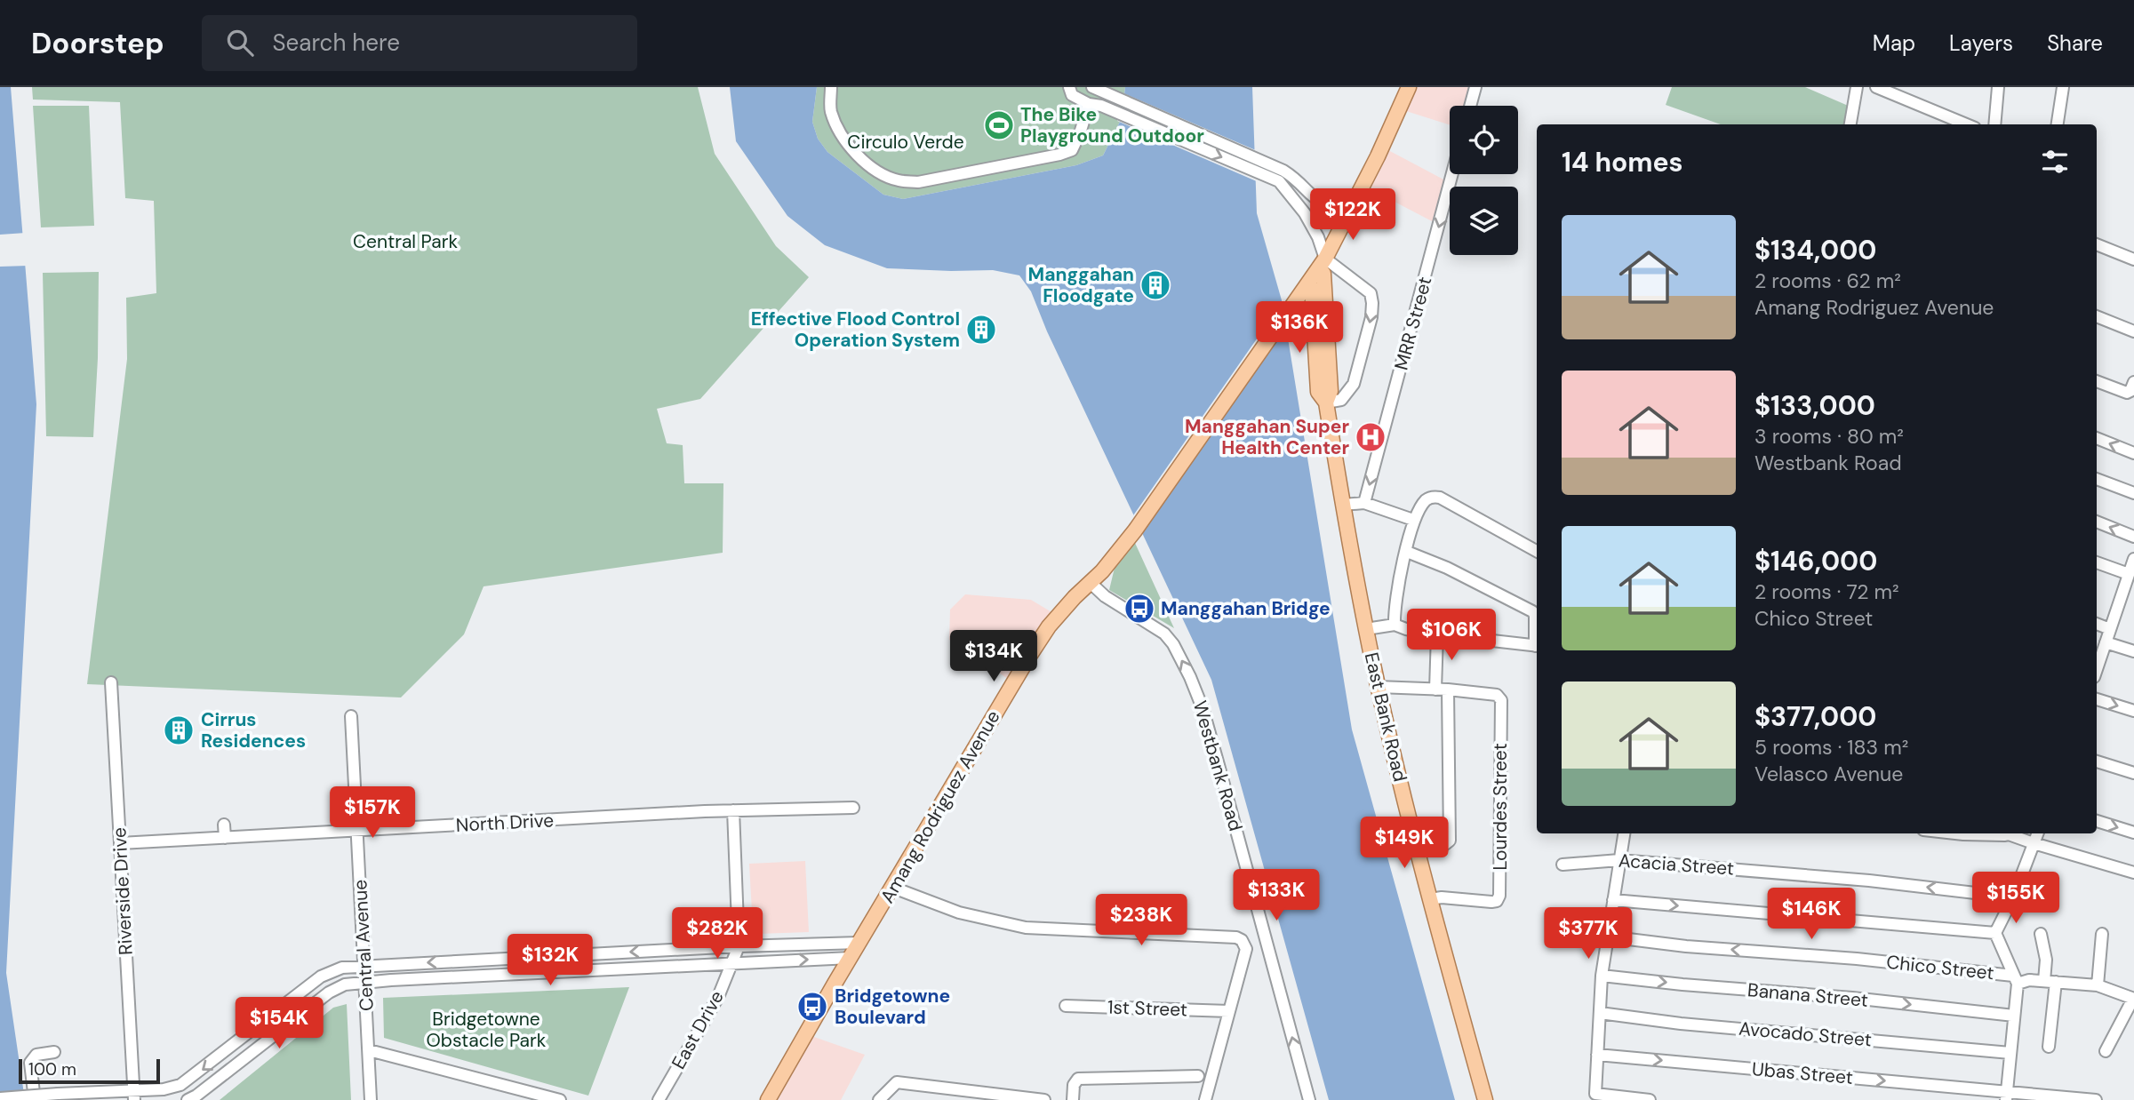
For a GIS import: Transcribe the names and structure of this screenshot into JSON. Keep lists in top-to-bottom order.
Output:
{
  "streets": {
    "main road": ["East Bank Road", "Amang Rodriguez Avenue"],
    "street": [
      "MRR Street",
      "Westbank Road",
      "Lourdes Street",
      "North Drive",
      "Acacia Street",
      "Riverside Drive",
      "Central Avenue",
      "Chico Street",
      "Banana Street",
      "1st Street",
      "East Drive",
      "Avocado Street",
      "Ubas Street"
    ]
  },
  "crossings": [
    ["East Bank Road", "Amang Rodriguez Avenue"],
    ["East Bank Road", "Lourdes Street"],
    ["Westbank Road", "Amang Rodriguez Avenue"],
    ["North Drive", "Riverside Drive"],
    ["North Drive", "Central Avenue"],
    ["North Drive", "East Drive"]
  ],
  "one_way": ["MRR Street", "Westbank Road", "Ubas Street"],
  "parks": ["Circulo Verde", "Central Park", "Bridgetowne Obstacle Park"],
  "places": {
    "sports": ["The Bike Playground Outdoor"],
    "building": ["Manggahan Floodgate", "Effective Flood Control Operation System", "Cirrus Residences"],
    "hospital": ["Manggahan Super Health Center"],
    "bus stop": ["Manggahan Bridge", "Bridgetowne Boulevard"]
  },
  "scale_bar": "100 m",
  "page": {
    "header": "Doorstep",
    "search": "Search here",
    "nav": ["Map", "Layers", "Share"],
    "heading": "14 homes",
    "price": [
      "$122K",
      "$136K",
      "$106K",
      "$134K",
      "$157K",
      "$149K",
      "$133K",
      "$155K",
      "$146K",
      "$238K",
      "$282K",
      "$377K",
      "$132K",
      "$154K"
    ],
    "list": [
      {
        "name": "$134,000",
        "note": "2 rooms · 62 m² · Amang Rodriguez Avenue"
      },
      {
        "name": "$133,000",
        "note": "3 rooms · 80 m² · Westbank Road"
      },
      {
        "name": "$146,000",
        "note": "2 rooms · 72 m² · Chico Street"
      },
      {
        "name": "$377,000",
        "note": "5 rooms · 183 m² · Velasco Avenue"
      }
    ],
    "scale": "100 m"
  }
}
